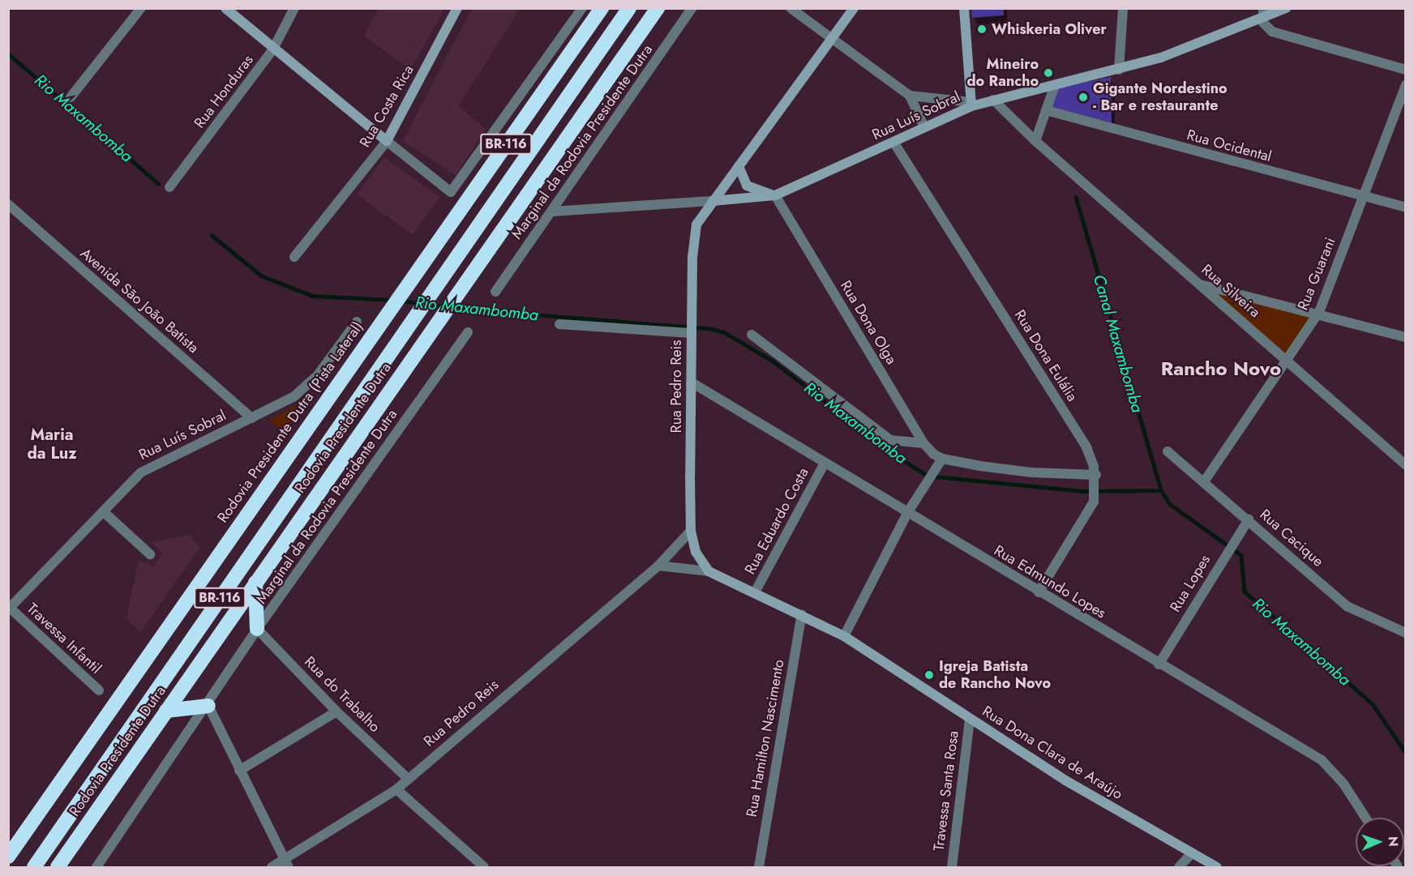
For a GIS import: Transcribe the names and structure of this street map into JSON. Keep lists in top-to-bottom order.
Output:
{
  "streets": {
    "highway": ["BR-116", "Rodovia Presidente Dutra (Pista Lateral)", "Rodovia Presidente Dutra"],
    "main road": [
      "Rua Costa Rica",
      "Rua Luís Sobral",
      "Rua Pedro Reis",
      "Rua Dona Clara de Araújo"
    ],
    "street": [
      "Rua Honduras",
      "Marginal da Rodovia Presidente Dutra",
      "Rua Ocidental",
      "Rua Guarani",
      "Rua Silveira",
      "Avenida São João Batista",
      "Rua Dona Olga",
      "Rua Dona Eulália",
      "Rua Eduardo Costa",
      "Rua Cacique",
      "Rua Edmundo Lopes",
      "Rua Lopes",
      "Travessa Infantil",
      "Rua do Trabalho",
      "Rua Hamilton Nascimento",
      "Travessa Santa Rosa"
    ]
  },
  "crossings": [
    ["Rua Luís Sobral", "Marginal da Rodovia Presidente Dutra"],
    ["Rua Luís Sobral", "Rua Silveira"],
    ["Rua Luís Sobral", "Avenida São João Batista"],
    ["Rua Luís Sobral", "Rua Dona Olga"],
    ["Rua Luís Sobral", "Rua Dona Eulália"],
    ["Rua Luís Sobral", "Rua Pedro Reis"],
    ["Rua Luís Sobral", "Travessa Infantil"],
    ["Marginal da Rodovia Presidente Dutra", "Rua do Trabalho"],
    ["Rua Ocidental", "Rua Guarani"],
    ["Rua Guarani", "Rua Silveira"],
    ["Rua Guarani", "Rua Cacique"],
    ["Rua Dona Eulália", "Rua Edmundo Lopes"],
    ["Rua Pedro Reis", "Rua Edmundo Lopes"],
    ["Rua Pedro Reis", "Rua do Trabalho"],
    ["Rua Eduardo Costa", "Rua Edmundo Lopes"],
    ["Rua Eduardo Costa", "Rua Dona Clara de Araújo"],
    ["Rua Cacique", "Rua Lopes"],
    ["Rua Edmundo Lopes", "Rua Lopes"],
    ["Rua Hamilton Nascimento", "Rua Dona Clara de Araújo"],
    ["Rua Dona Clara de Araújo", "Travessa Santa Rosa"]
  ],
  "districts": ["Rancho Novo", "Maria da Luz"],
  "water": ["Rio Maxambomba", "Canal Maxambomba"],
  "places": [
    "Whiskeria Oliver",
    "Mineiro do Rancho",
    "Gigante Nordestino - Bar e restaurante",
    "Igreja Batista de Rancho Novo"
  ],
  "north": "right"
}
